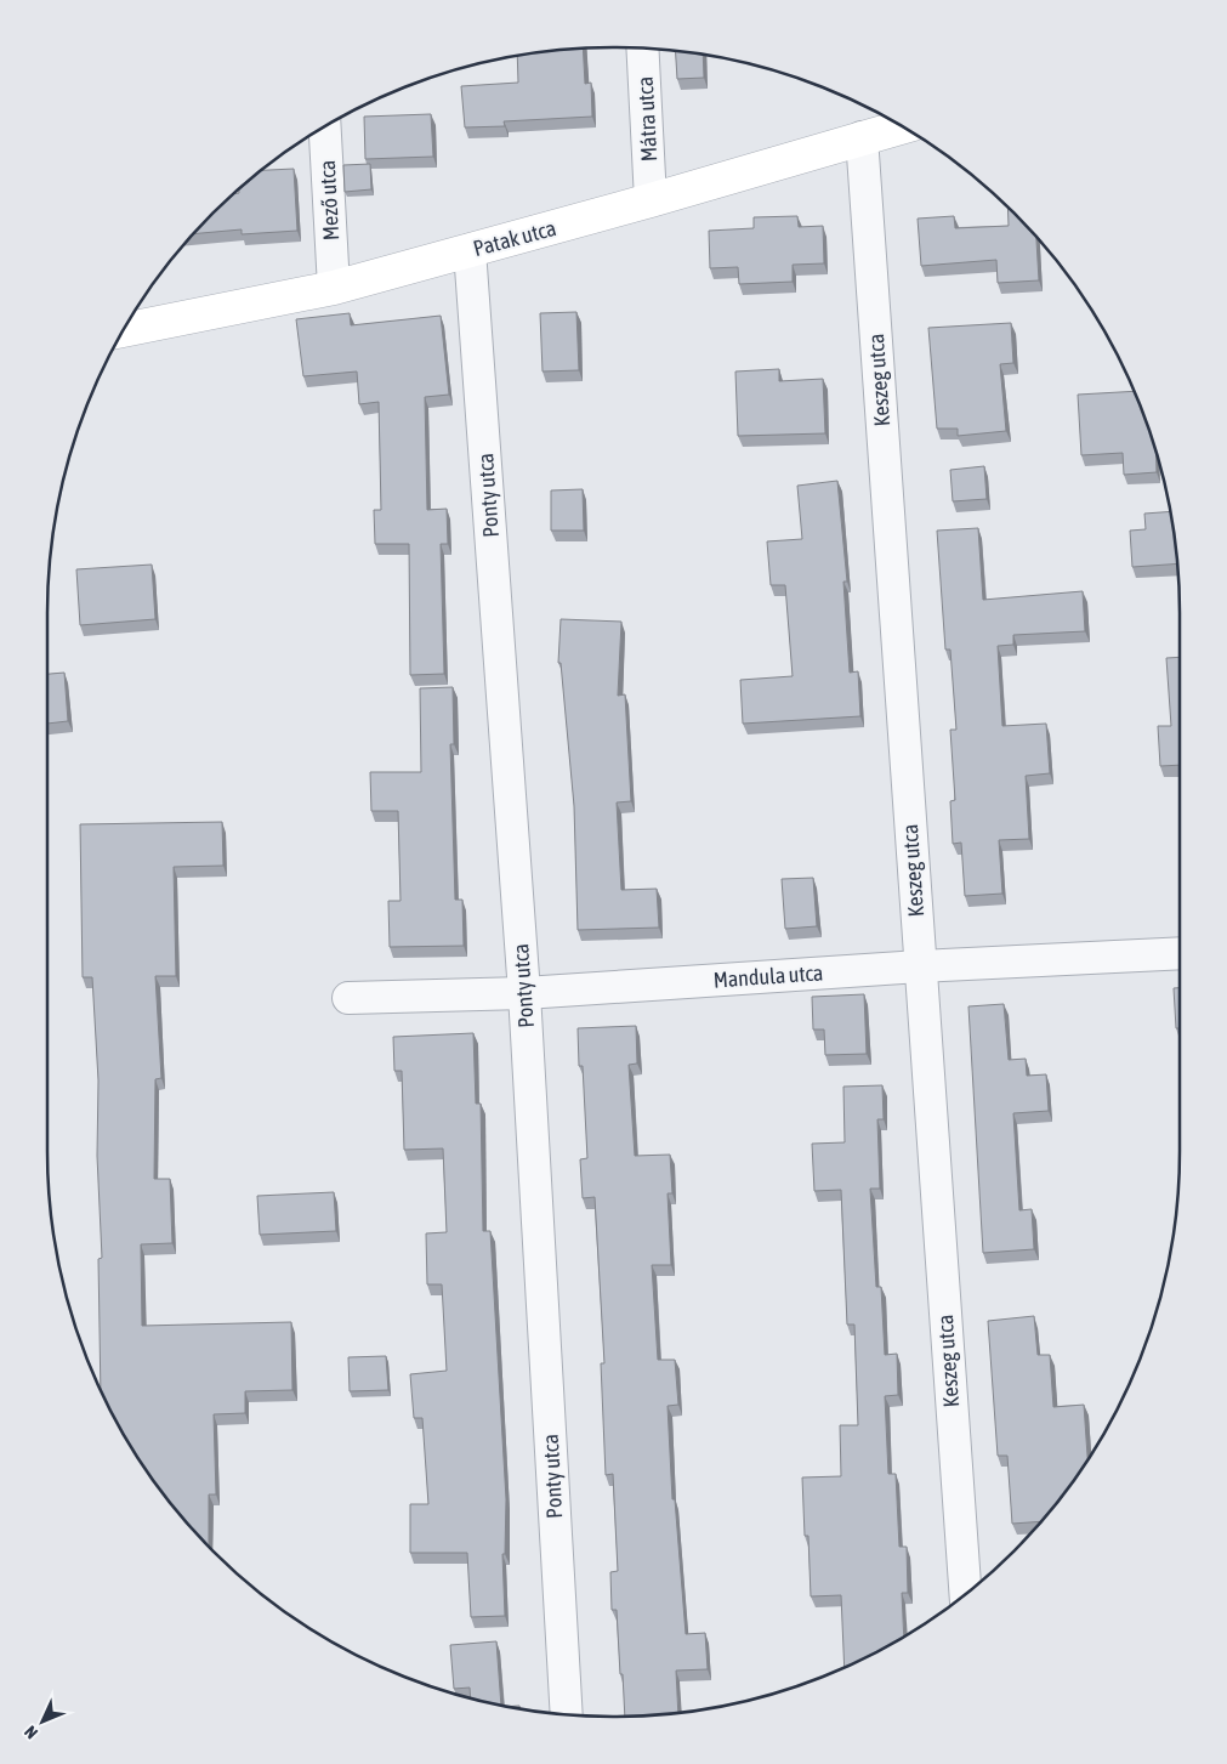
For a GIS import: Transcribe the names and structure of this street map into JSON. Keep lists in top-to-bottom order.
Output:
{
  "streets": {
    "street": [
      "Mátra utca",
      "Mező utca",
      "Patak utca",
      "Keszeg utca",
      "Ponty utca",
      "Mandula utca"
    ]
  },
  "crossings": [
    ["Mátra utca", "Patak utca"],
    ["Mező utca", "Patak utca"],
    ["Patak utca", "Keszeg utca"],
    ["Patak utca", "Ponty utca"],
    ["Keszeg utca", "Mandula utca"],
    ["Ponty utca", "Mandula utca"]
  ],
  "north": "bottom left"
}
